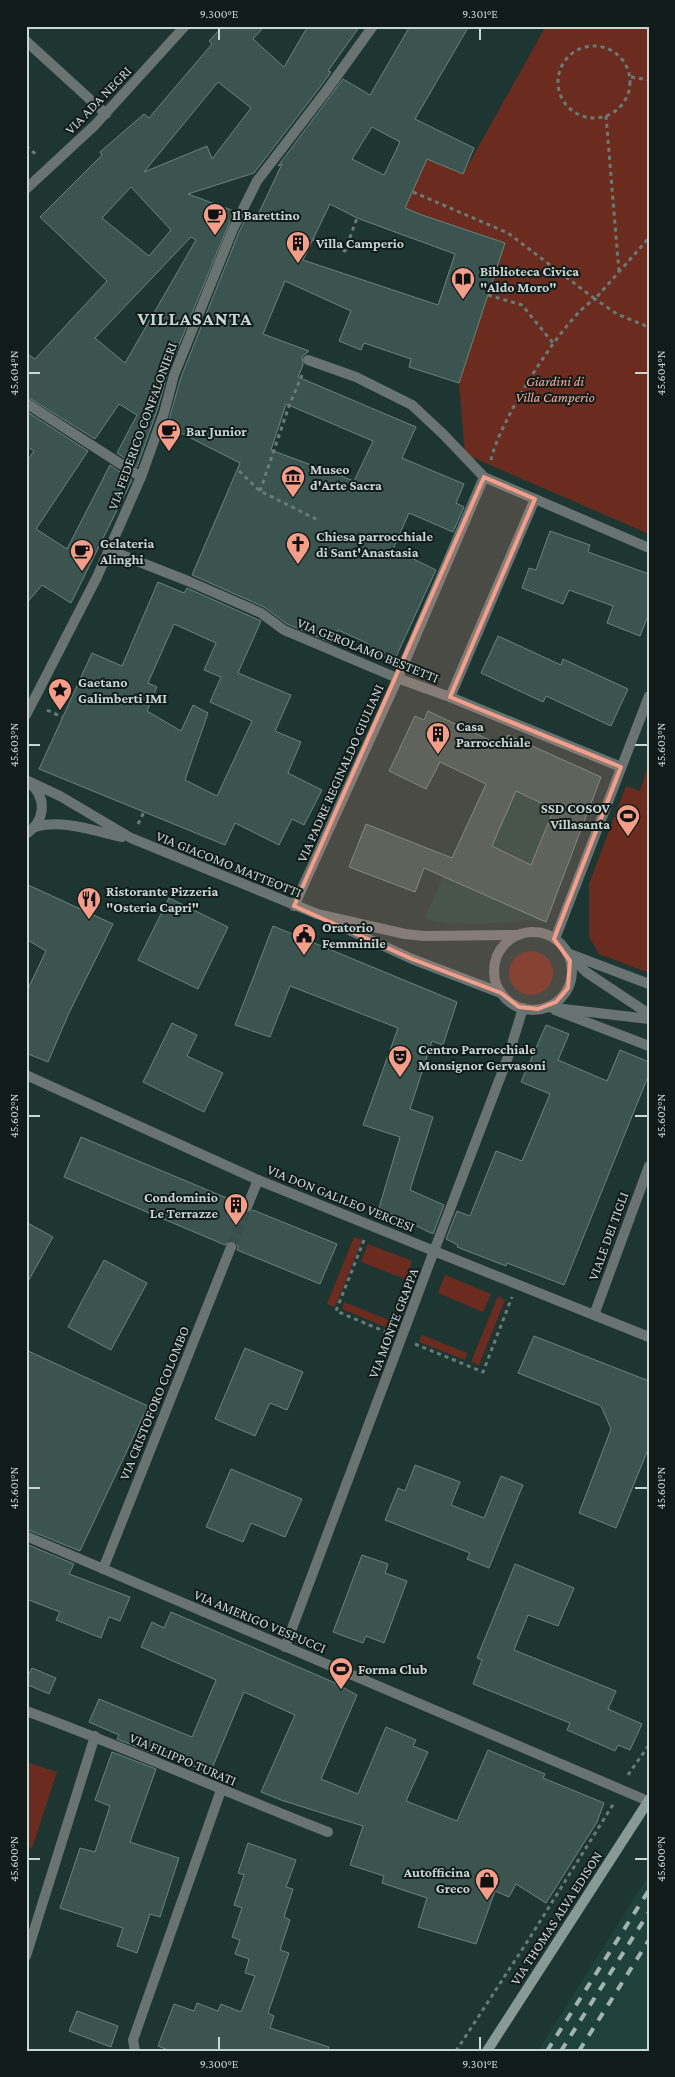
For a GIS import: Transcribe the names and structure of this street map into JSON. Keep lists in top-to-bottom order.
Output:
{
  "streets": {
    "main road": ["VIA THOMAS ALVA EDISON"],
    "street": [
      "VIA ADA NEGRI",
      "VIA FEDERICO CONFALONIERI",
      "VIA GEROLAMO BESTETTI",
      "VIA PADRE REGINALDO GIULIANI",
      "VIA GIACOMO MATTEOTTI",
      "VIA DON GALILEO VERCESI",
      "VIALE DEI TIGLI",
      "VIA MONTE GRAPPA",
      "VIA CRISTOFORO COLOMBO",
      "VIA AMERIGO VESPUCCI",
      "VIA FILIPPO TURATI"
    ]
  },
  "crossings": [
    ["VIA FEDERICO CONFALONIERI", "VIA GEROLAMO BESTETTI"],
    ["VIA GEROLAMO BESTETTI", "VIA PADRE REGINALDO GIULIANI"],
    ["VIA PADRE REGINALDO GIULIANI", "VIA GIACOMO MATTEOTTI"],
    ["VIA GIACOMO MATTEOTTI", "VIA MONTE GRAPPA"],
    ["VIA DON GALILEO VERCESI", "VIALE DEI TIGLI"],
    ["VIA DON GALILEO VERCESI", "VIA MONTE GRAPPA"],
    ["VIA MONTE GRAPPA", "VIA AMERIGO VESPUCCI"],
    ["VIA CRISTOFORO COLOMBO", "VIA AMERIGO VESPUCCI"],
    ["VIA AMERIGO VESPUCCI", "VIA THOMAS ALVA EDISON"]
  ],
  "districts": ["VILLASANTA"],
  "parks": ["Giardini di Villa Camperio"],
  "places": {
    "cafe": ["Il Barettino", "Bar Junior", "Gelateria Alinghi"],
    "building": ["Villa Camperio", "Casa Parrocchiale", "Condominio Le Terrazze"],
    "library": ["Biblioteca Civica \"Aldo Moro\""],
    "museum": ["Museo d'Arte Sacra"],
    "church": ["Chiesa parrocchiale di Sant'Anastasia"],
    "place": ["Gaetano Galimberti IMI"],
    "sports": ["SSD COSOV Villasanta", "Forma Club"],
    "restaurant": ["Ristorante Pizzeria \"Osteria Capri\""],
    "public building": ["Oratorio Femminile"],
    "theatre": ["Centro Parrocchiale Monsignor Gervasoni"],
    "shop": ["Autofficina Greco"]
  },
  "coordinates": [
    "9.300°E",
    "9.301°E",
    "45.604°N",
    "45.603°N",
    "45.602°N",
    "45.601°N",
    "45.600°N"
  ]
}
